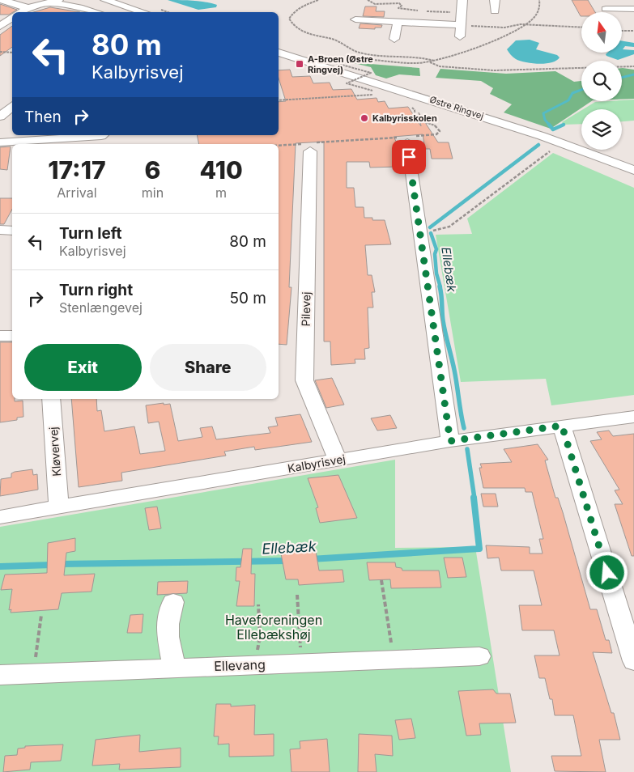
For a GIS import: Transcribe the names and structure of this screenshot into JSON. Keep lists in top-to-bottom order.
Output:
{
  "streets": {
    "street": [
      "Østre Ringvej",
      "Pilevej",
      "Kløvervej",
      "Kalbyrisvej",
      "Ellevang"
    ]
  },
  "crossings": [
    ["Pilevej", "Kalbyrisvej"],
    ["Kløvervej", "Kalbyrisvej"]
  ],
  "water": ["Ellebæk"],
  "parks": ["Haveforeningen Ellebækshøj"],
  "places": {
    "transit": ["A-Broen (Østre Ringvej)"],
    "other": ["Kalbyrisskolen"]
  },
  "north": "top",
  "page": {
    "turn": ["80 m", "Kalbyrisvej"],
    "then": "Then",
    "eta": [
      "17:17",
      "Arrival",
      "6",
      "min",
      "410",
      "m"
    ],
    "list": [
      {
        "name": "Turn left",
        "note": "Kalbyrisvej",
        "value": "80 m"
      },
      {
        "name": "Turn right",
        "note": "Stenlængevej",
        "value": "50 m"
      }
    ],
    "buttons": ["Exit", "Share"]
  }
}
